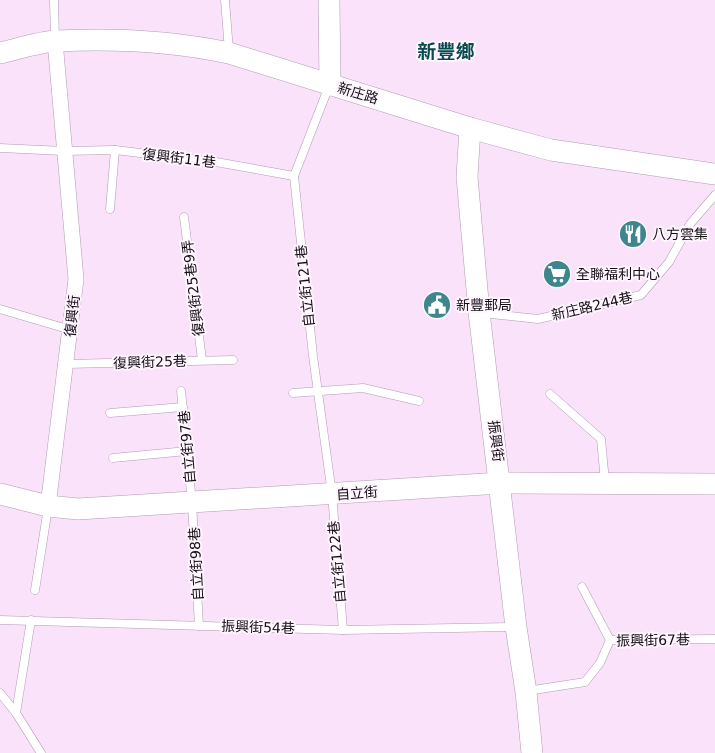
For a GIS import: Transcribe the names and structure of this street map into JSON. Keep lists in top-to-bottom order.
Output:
{
  "streets": {
    "street": [
      "新庄路",
      "復興街",
      "振興街",
      "自立街"
    ],
    "lane": [
      "復興街11巷",
      "自立街121巷",
      "復興街25巷9弄",
      "新庄路244巷",
      "復興街25巷",
      "自立街97巷",
      "自立街122巷",
      "自立街98巷",
      "振興街54巷",
      "振興街67巷"
    ]
  },
  "crossings": [
    ["新庄路", "自立街121巷"],
    ["新庄路", "復興街"],
    ["新庄路", "振興街"],
    ["復興街11巷", "自立街121巷"],
    ["復興街11巷", "復興街"],
    ["自立街121巷", "自立街"],
    ["自立街121巷", "自立街122巷"],
    ["復興街25巷9弄", "復興街25巷"],
    ["新庄路244巷", "振興街"],
    ["復興街", "復興街25巷"],
    ["復興街", "自立街"],
    ["振興街", "自立街"],
    ["振興街", "振興街54巷"],
    ["振興街", "振興街67巷"],
    ["自立街97巷", "自立街"],
    ["自立街97巷", "自立街98巷"],
    ["自立街", "自立街122巷"],
    ["自立街", "自立街98巷"],
    ["自立街122巷", "振興街54巷"],
    ["自立街98巷", "振興街54巷"]
  ],
  "districts": ["新豐鄉"],
  "places": {
    "restaurant": ["八方雲集"],
    "supermarket": ["全聯福利中心"],
    "public building": ["新豐郵局"]
  }
}
